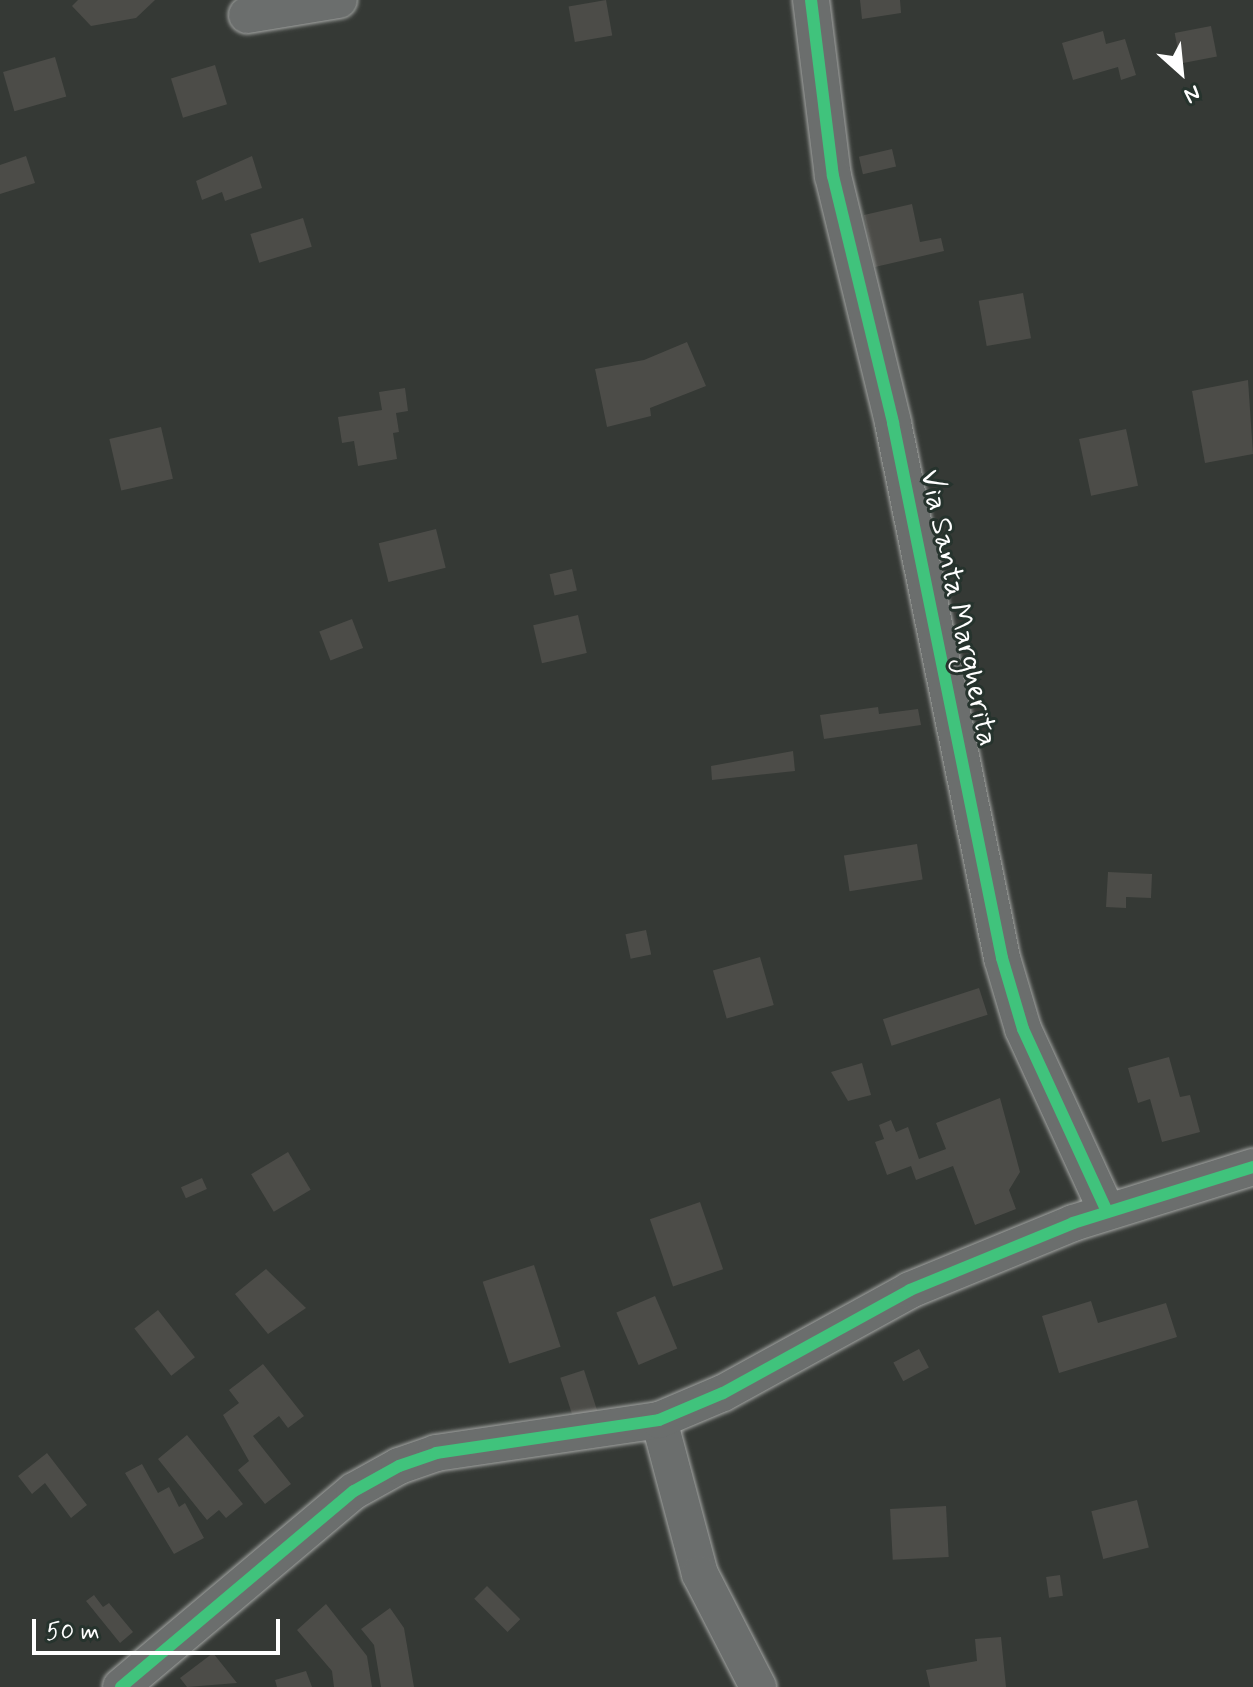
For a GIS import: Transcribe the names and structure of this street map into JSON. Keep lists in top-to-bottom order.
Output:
{
  "streets": {
    "street": ["Via Santa Margherita"]
  },
  "scale_bar": "50 m",
  "north": "bottom right"
}
